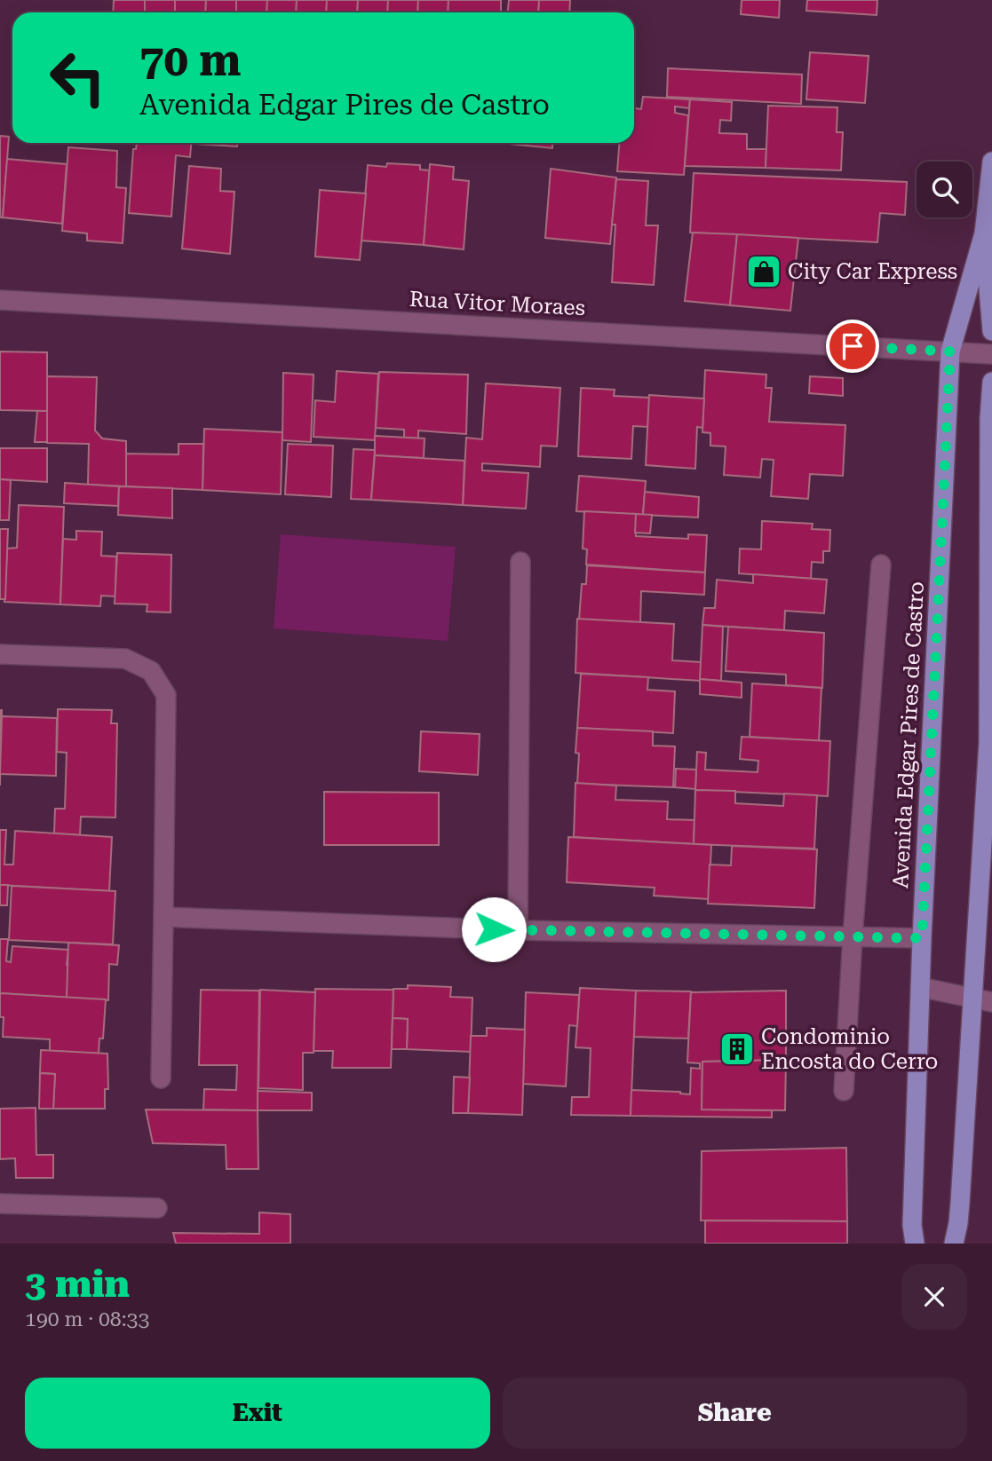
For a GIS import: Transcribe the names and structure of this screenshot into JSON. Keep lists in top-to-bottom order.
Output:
{
  "streets": {
    "main road": ["Avenida Edgar Pires de Castro"],
    "street": ["Rua Vitor Moraes"]
  },
  "crossings": [
    ["Rua Vitor Moraes", "Avenida Edgar Pires de Castro"]
  ],
  "places": {
    "shop": ["City Car Express"],
    "building": ["Condominio Encosta do Cerro"]
  },
  "page": {
    "turn": ["70 m", "Avenida Edgar Pires de Castro"],
    "heading": ["3 min", "190 m · 08:33"],
    "buttons": ["Exit", "Share"]
  }
}
